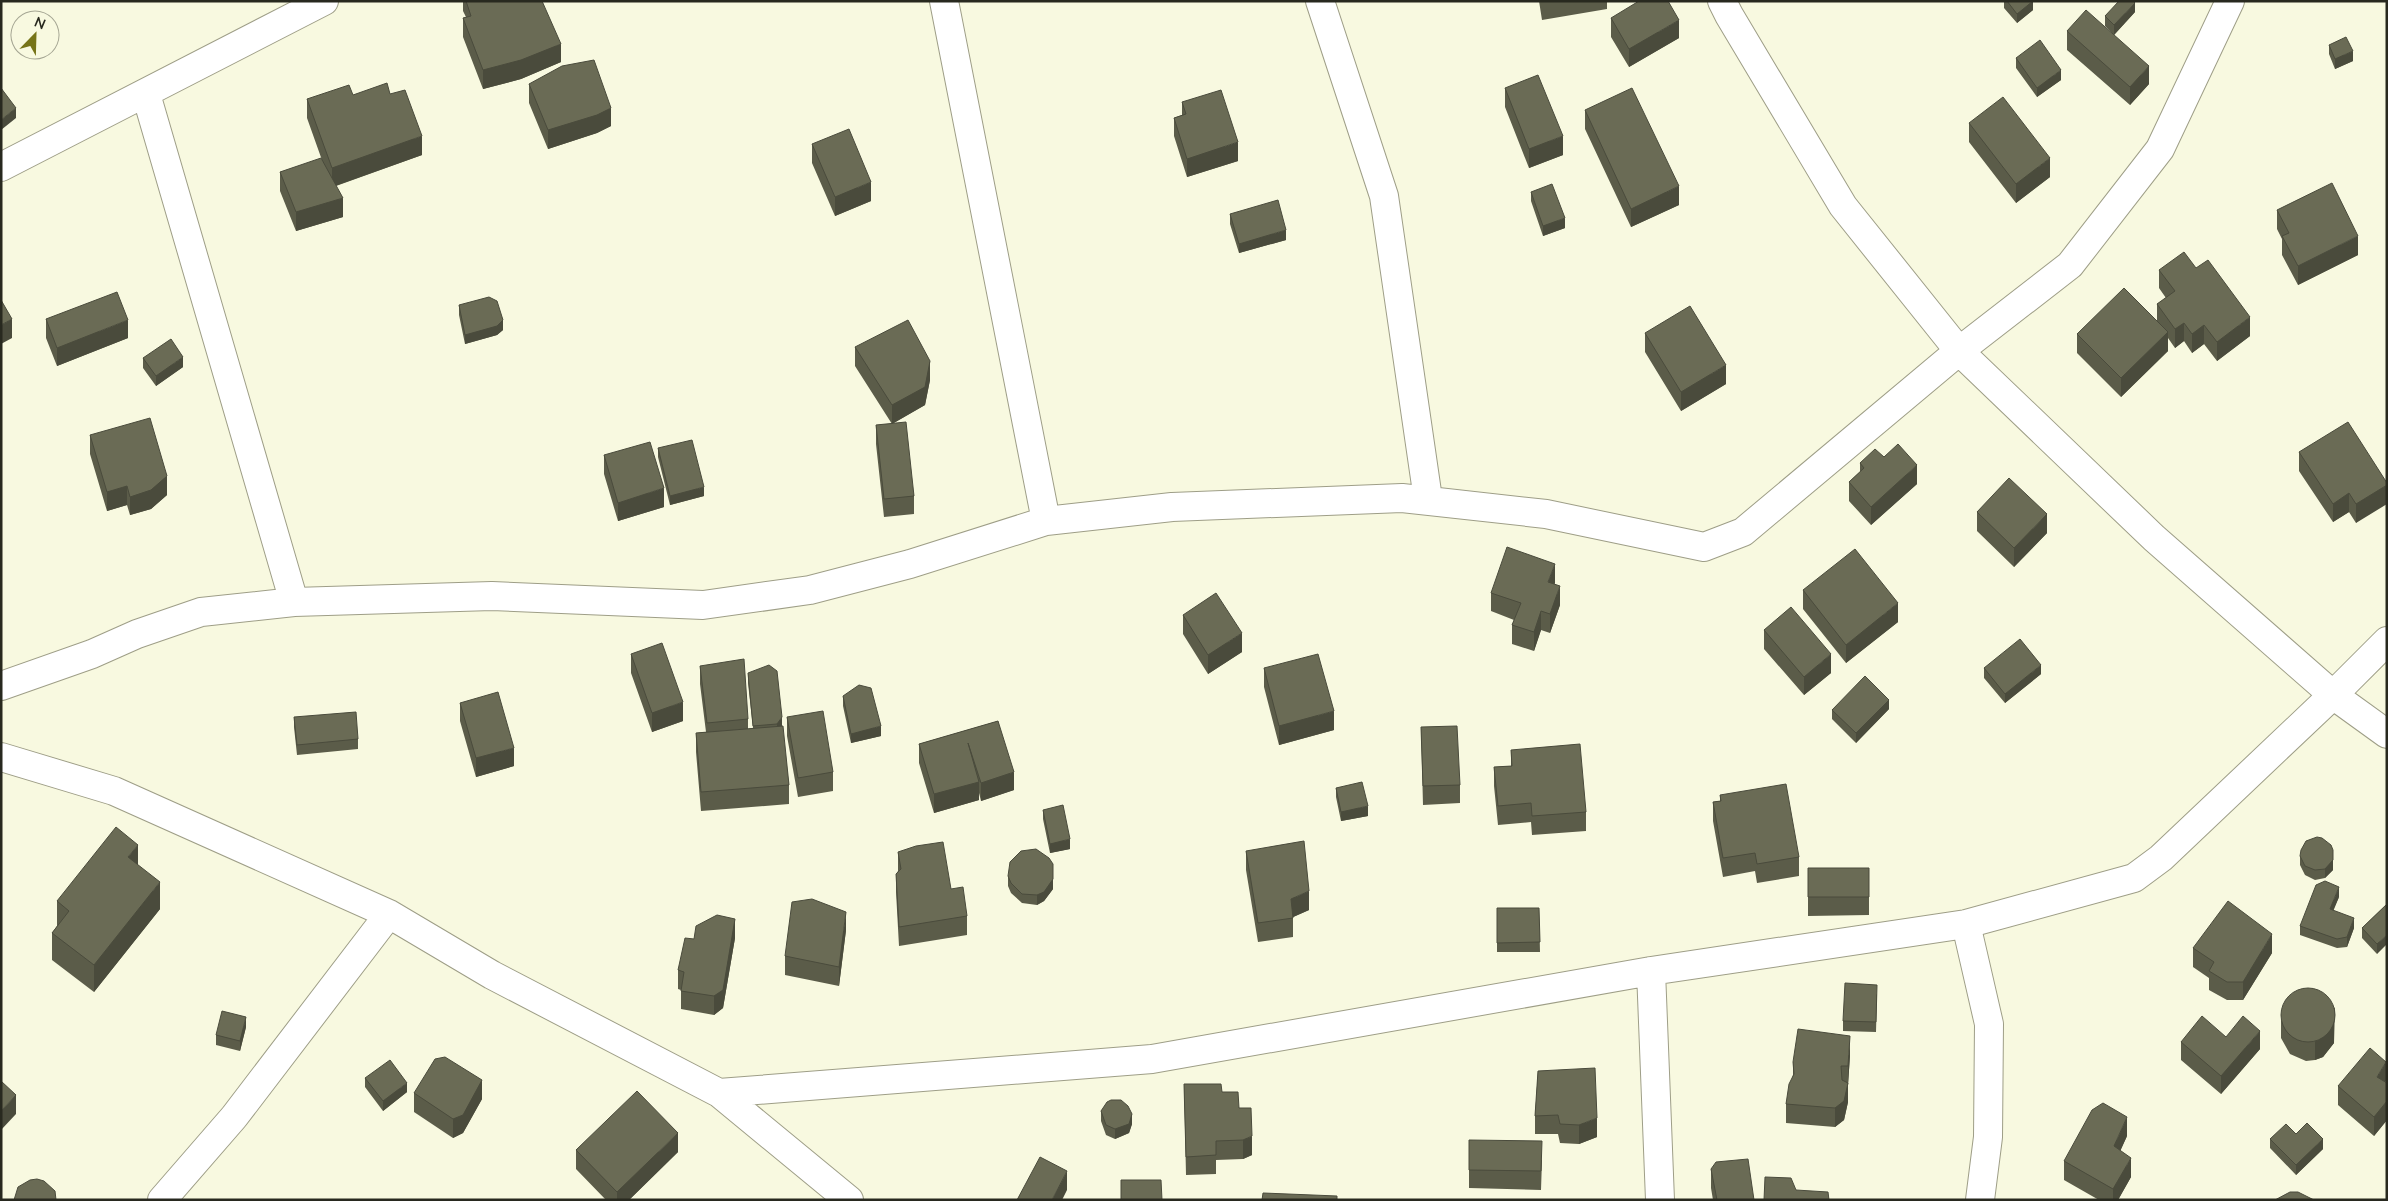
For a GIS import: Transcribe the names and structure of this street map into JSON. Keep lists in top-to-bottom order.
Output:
{
  "north": "top right"
}
